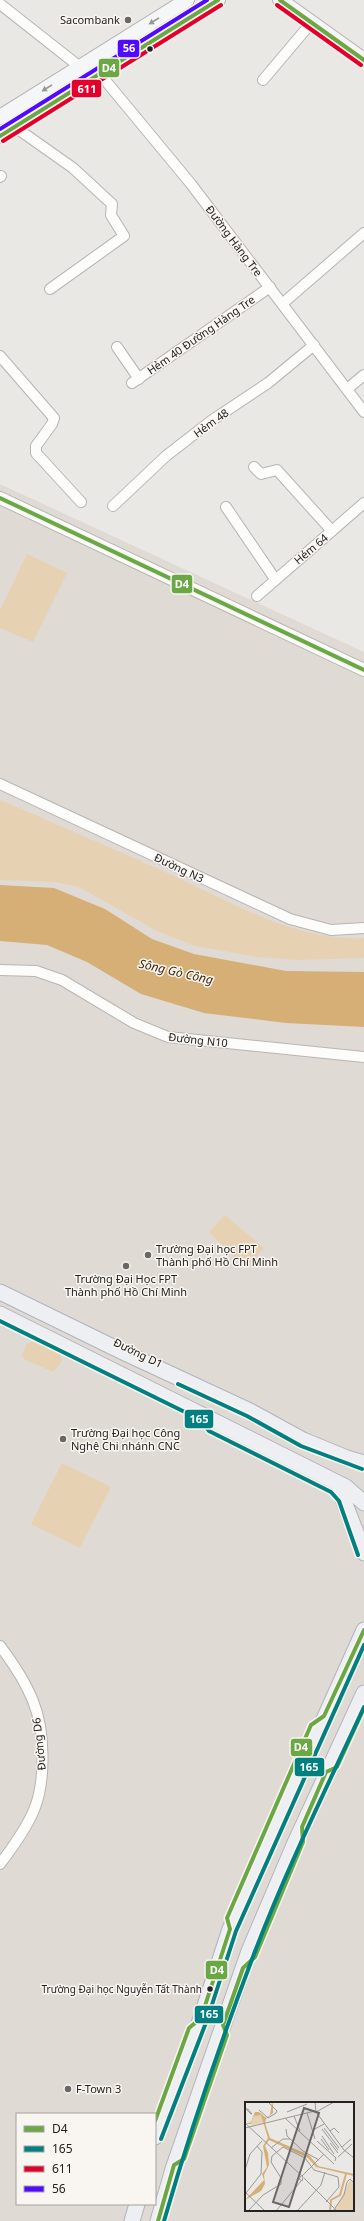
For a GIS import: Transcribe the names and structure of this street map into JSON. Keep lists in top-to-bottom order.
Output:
{
  "streets": {
    "main road": ["Đường D1"],
    "street": [
      "Đường Hàng Tre",
      "Hẻm 40 Đường Hàng Tre",
      "Hẻm 48",
      "Hẻm 64",
      "Đường N3",
      "Đường N10",
      "Đường D6"
    ]
  },
  "crossings": [
    ["Đường Hàng Tre", "Hẻm 40 Đường Hàng Tre"],
    ["Đường Hàng Tre", "Hẻm 48"]
  ],
  "water": ["Sông Gò Công"],
  "places": [
    "Sacombank",
    "Trường Đại học FPT Thành phố Hồ Chí Minh",
    "Trường Đại Học FPT Thành phố Hồ Chí Minh",
    "Trường Đại học Công Nghệ Chi nhánh CNC",
    "Trường Đại học Nguyễn Tất Thành",
    "F-Town 3"
  ],
  "lines": [
    "transit line D4",
    "transit line 56",
    "transit line 611",
    "transit line 165"
  ],
  "legend": [
    "D4",
    "165",
    "611",
    "56"
  ]
}
